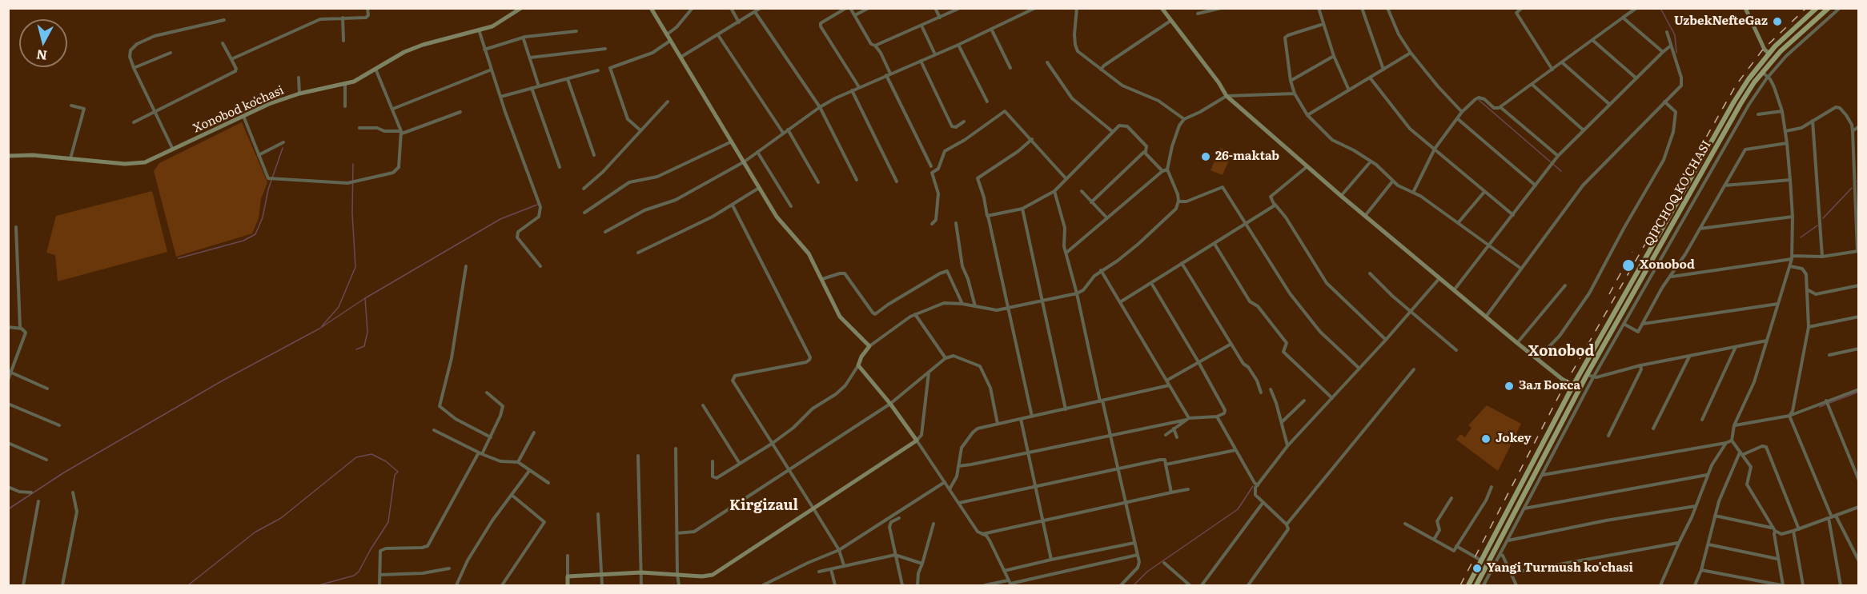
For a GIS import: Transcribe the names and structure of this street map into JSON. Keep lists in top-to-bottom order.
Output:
{
  "streets": {
    "main road": ["QIPCHOQ KO'CHASI"],
    "street": ["Xonobod koʻchasi"]
  },
  "districts": ["Xonobod", "Kirgizaul"],
  "places": [
    "UzbekNefteGaz",
    "26-maktab",
    "Xonobod",
    "Зал Бокса",
    "Jokey",
    "Yangi Turmush ko'chasi"
  ],
  "north": "bottom"
}
